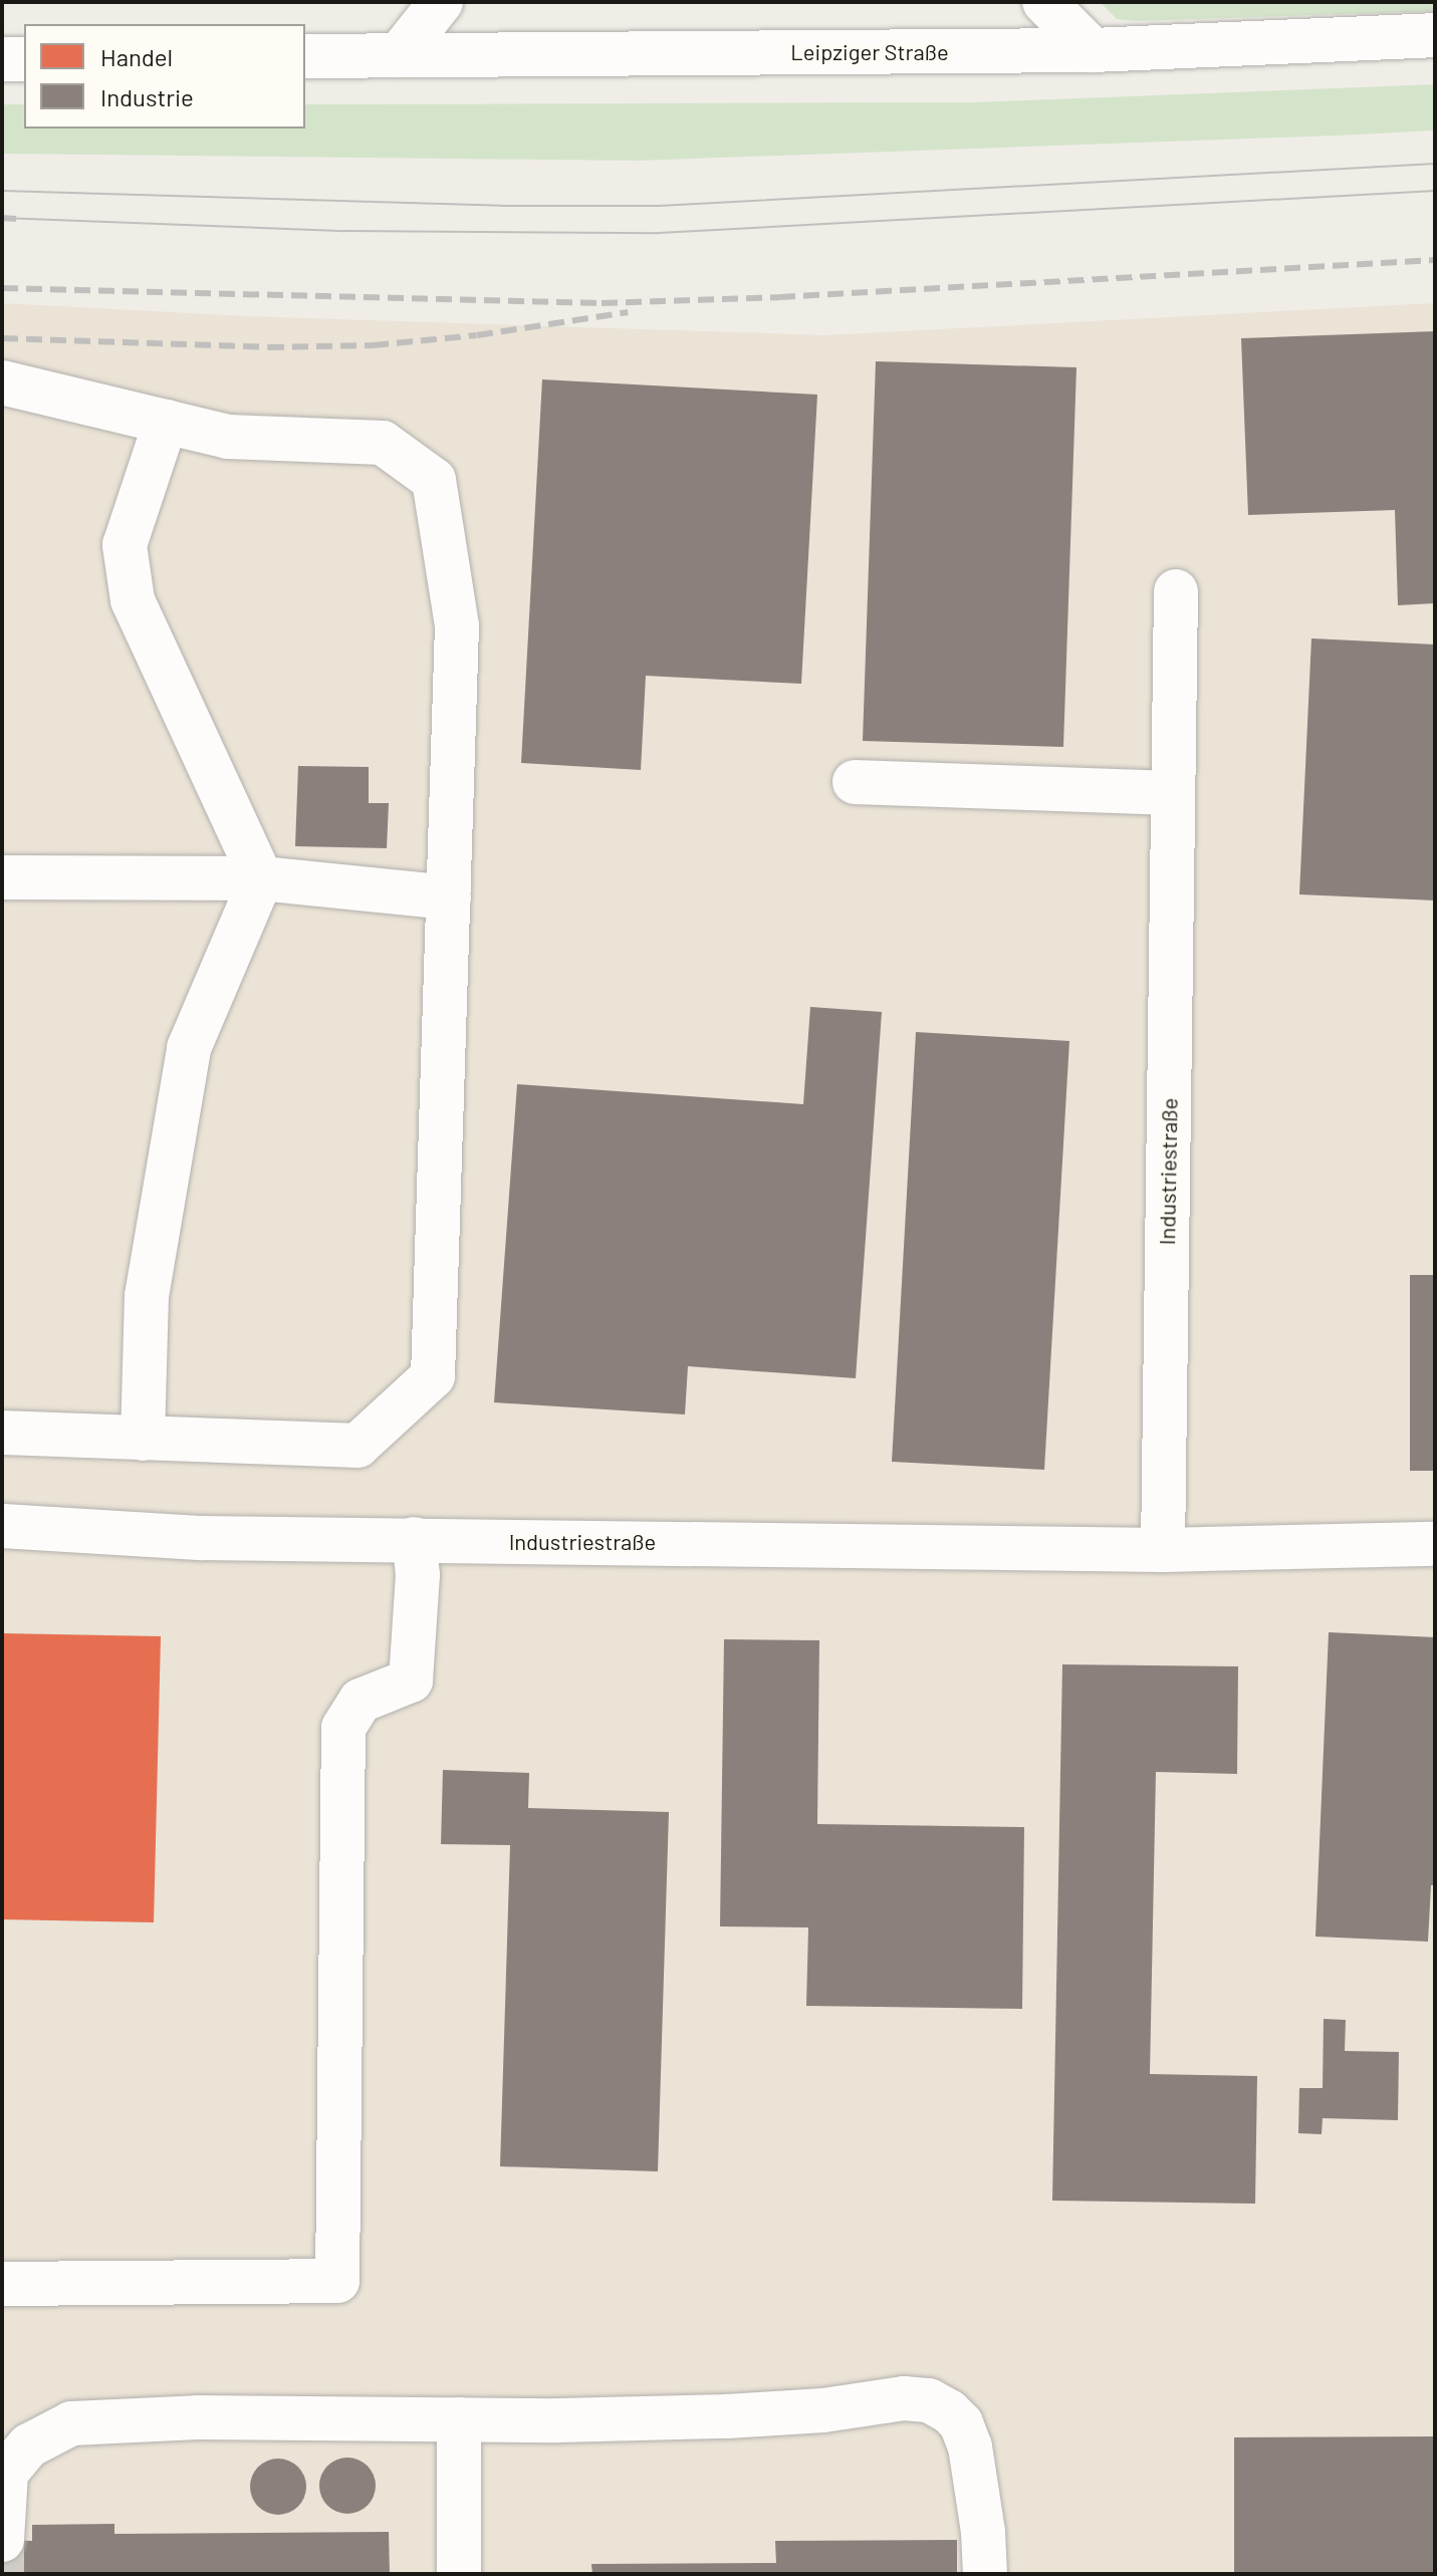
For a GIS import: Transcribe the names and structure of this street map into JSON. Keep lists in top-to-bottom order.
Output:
{
  "streets": {
    "street": ["Leipziger Straße", "Industriestraße"]
  },
  "legend": ["Handel", "Industrie"]
}
